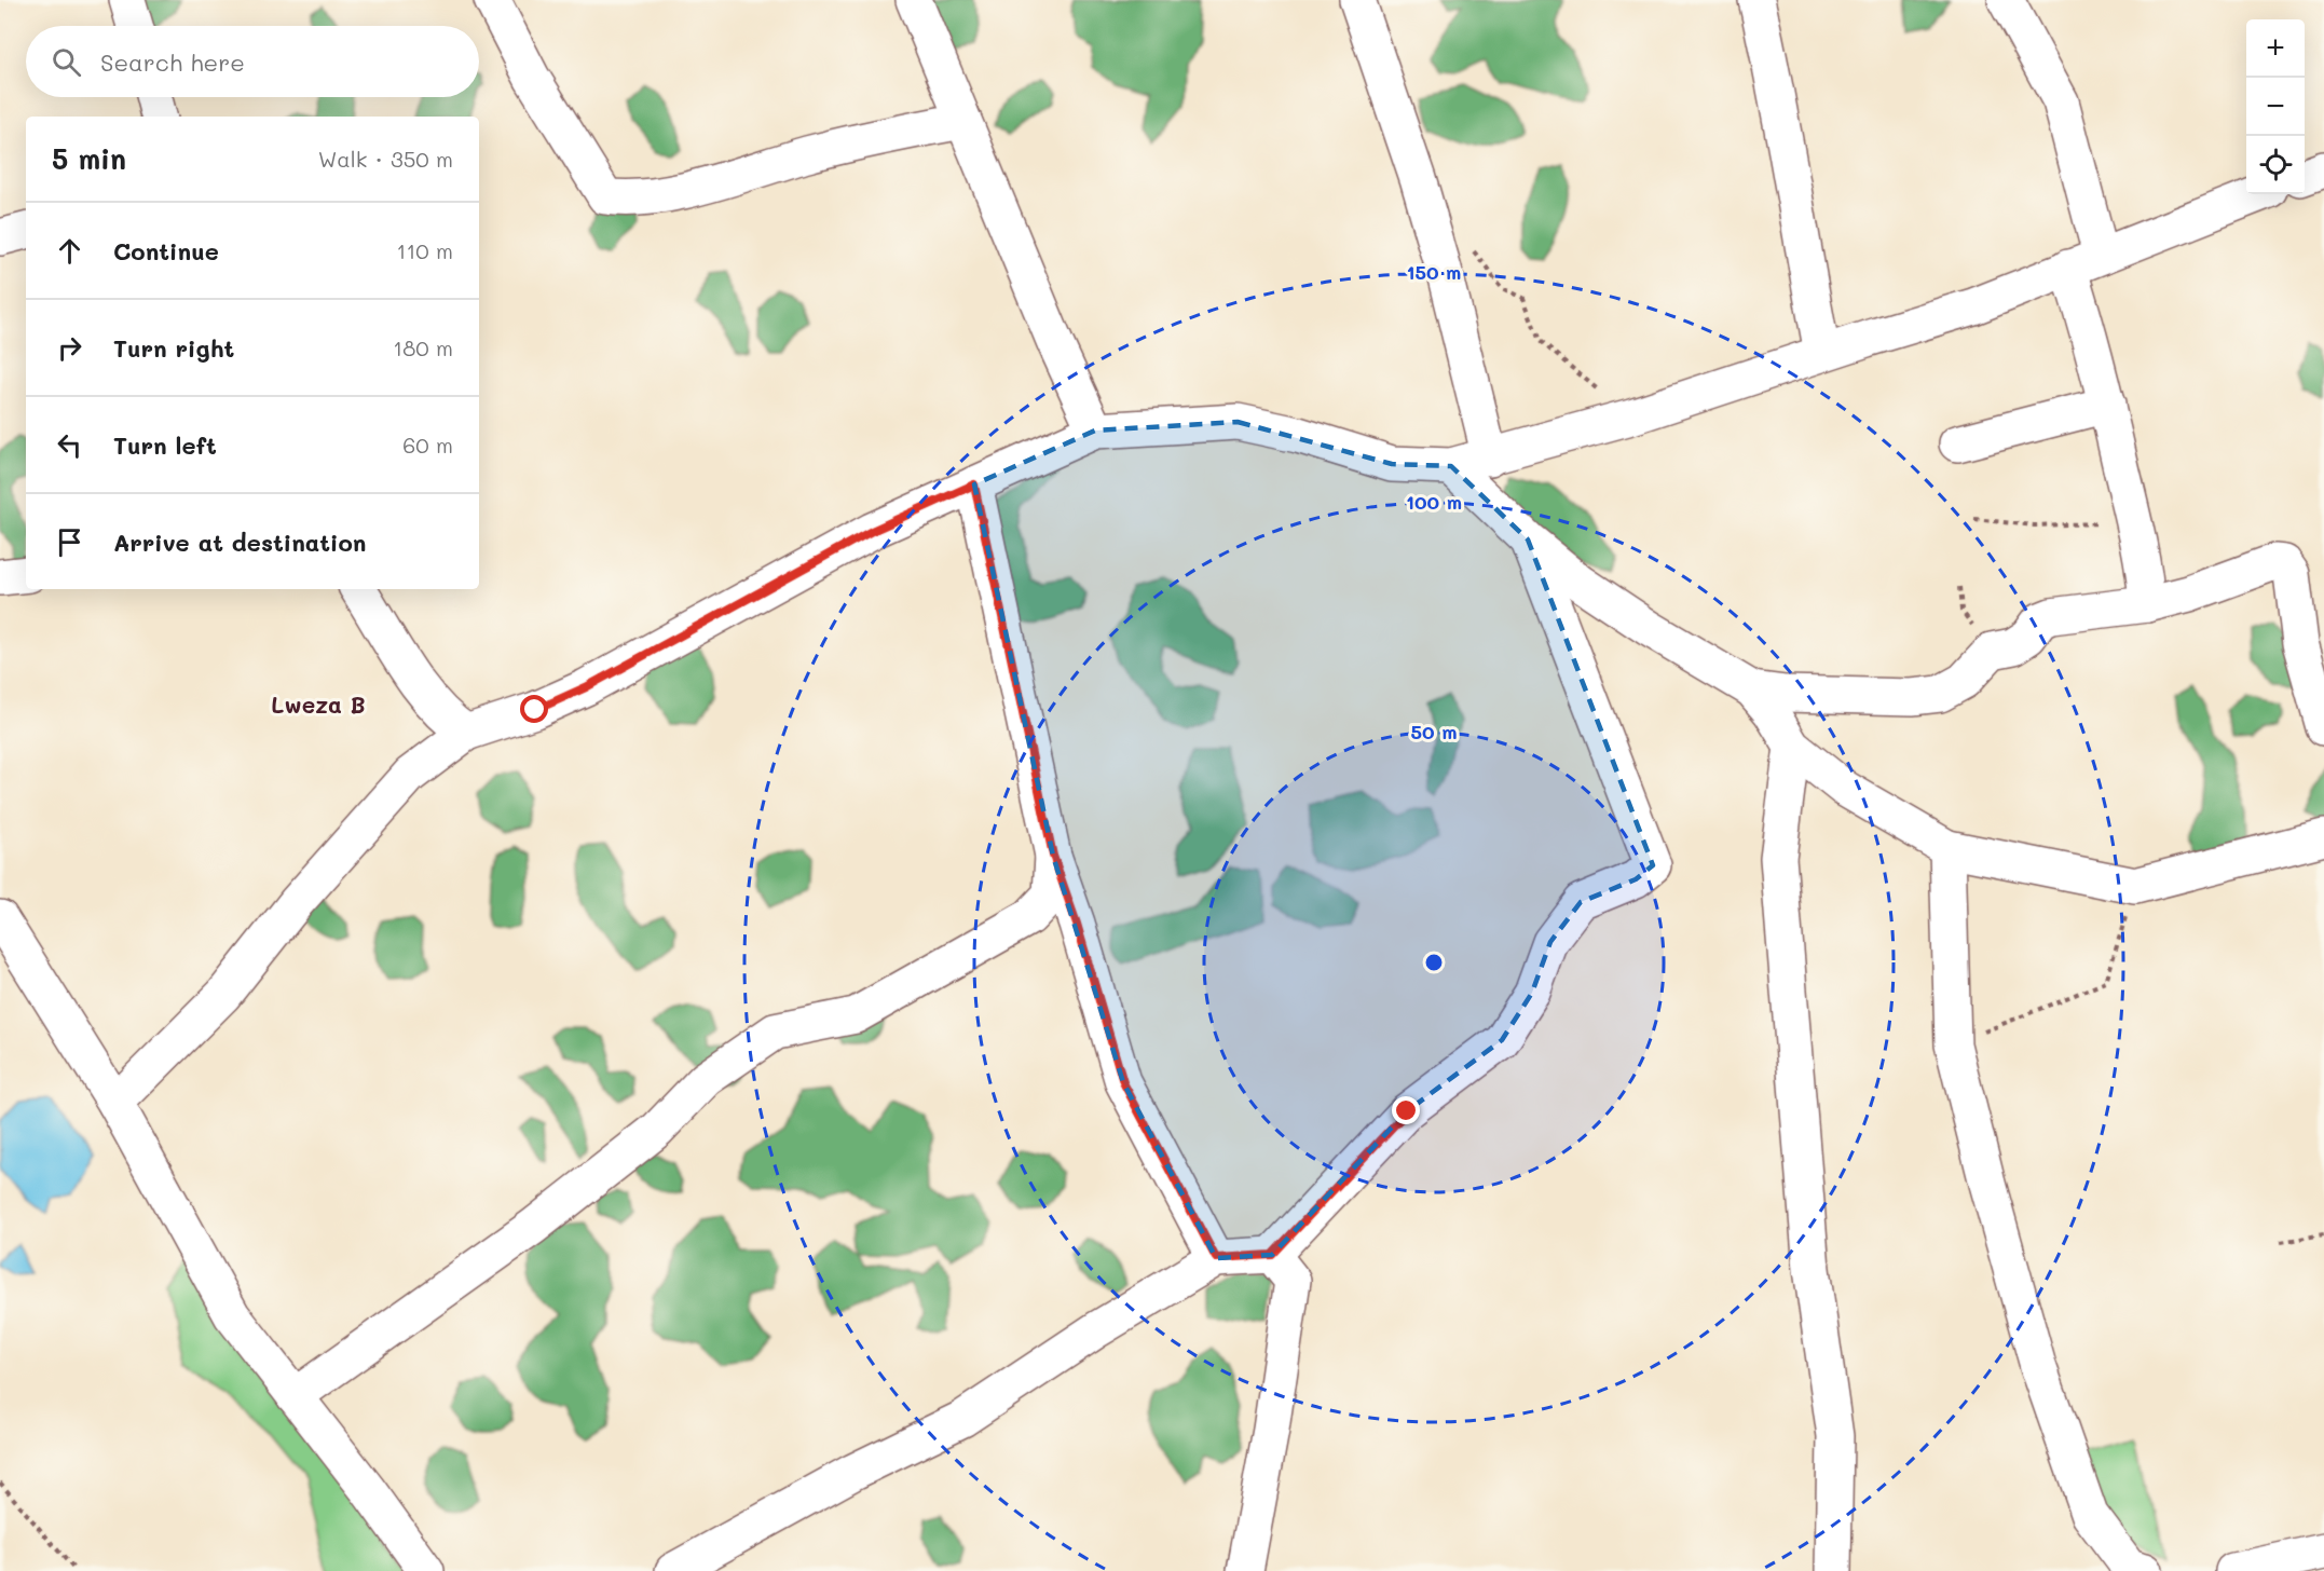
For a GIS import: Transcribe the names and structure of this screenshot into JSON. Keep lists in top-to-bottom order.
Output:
{
  "districts": ["Lweza B"],
  "page": {
    "map_buttons": ["+", "−"],
    "search": "Search here",
    "heading": ["5 min", "Walk · 350 m"],
    "list": [
      ["Continue", "110 m"],
      ["Turn right", "180 m"],
      ["Turn left", "60 m"],
      "Arrive at destination"
    ]
  },
  "rings": ["150 m", "100 m", "50 m"]
}
